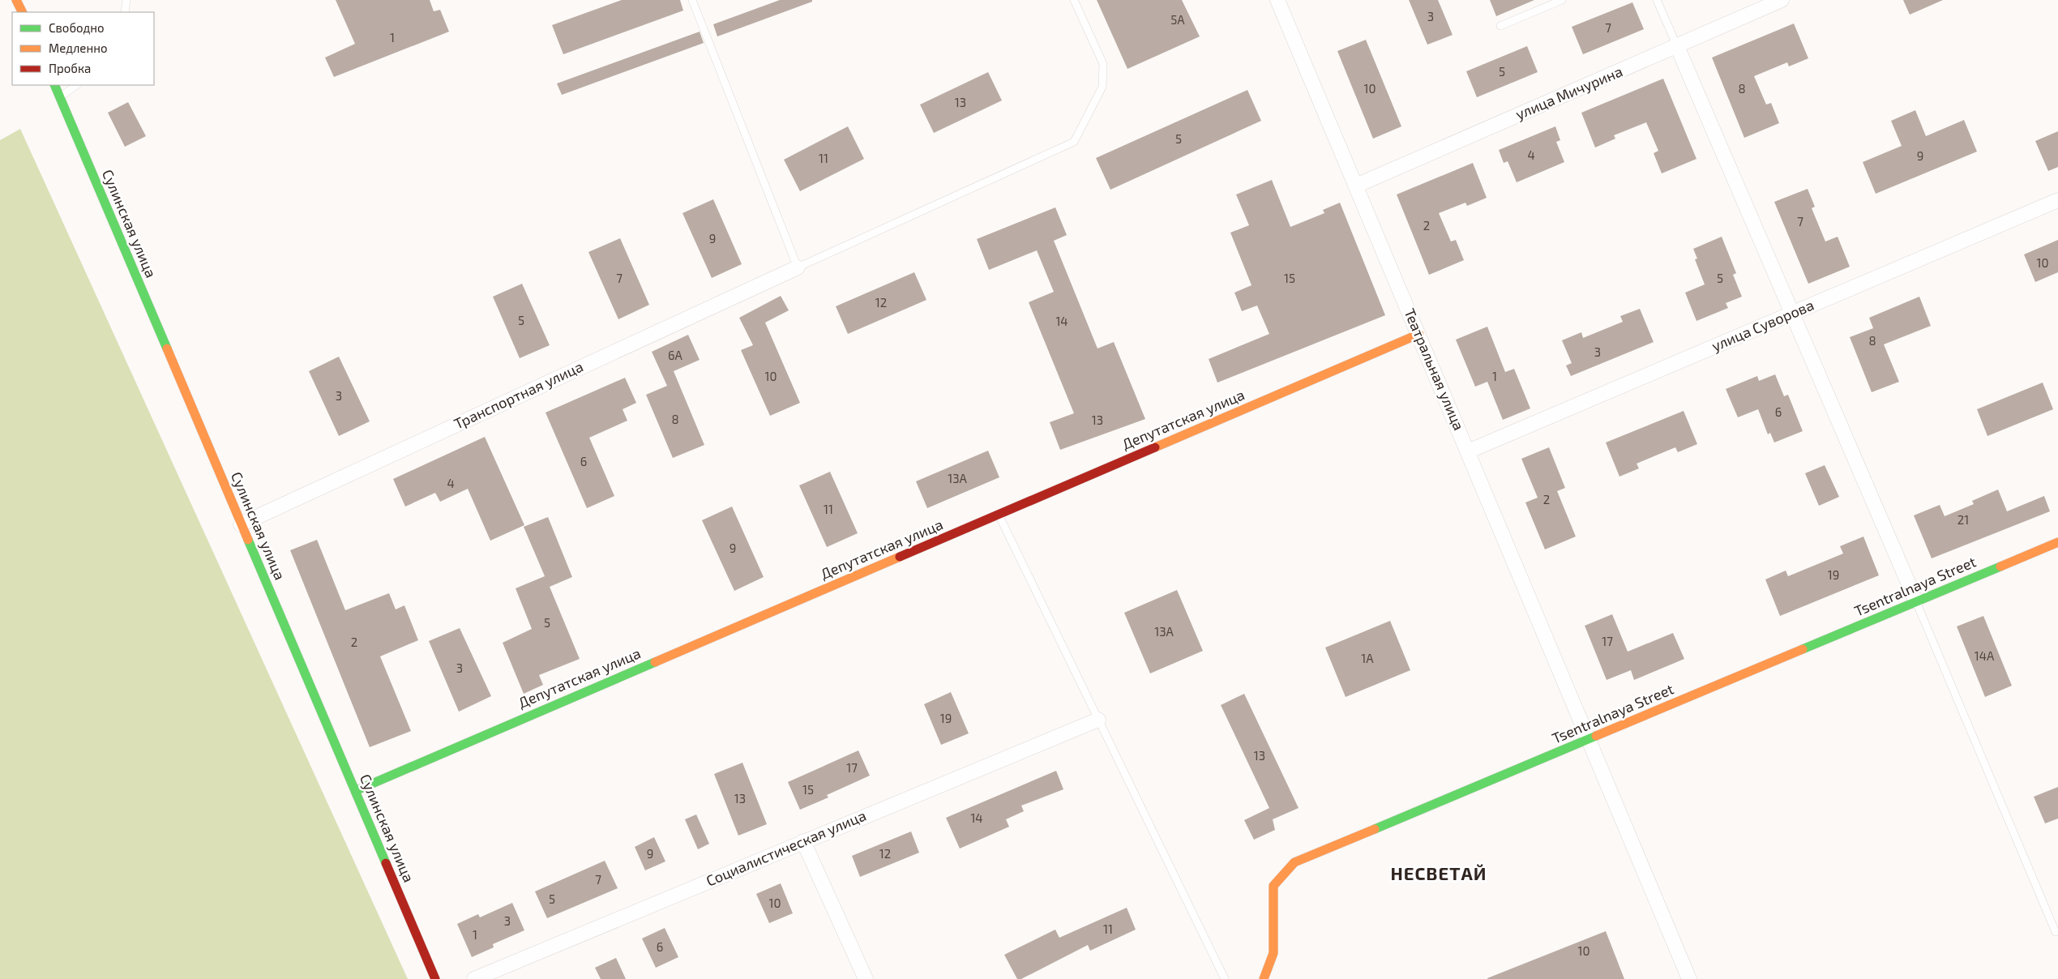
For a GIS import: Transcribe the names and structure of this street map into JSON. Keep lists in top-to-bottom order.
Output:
{
  "streets": {
    "main road": ["Сулинская улица", "Депутатская улица", "Tsentralnaya Street"],
    "street": [
      "улица Мичурина",
      "улица Суворова",
      "Театральная улица",
      "Транспортная улица",
      "Социалистическая улица"
    ]
  },
  "crossings": [
    ["улица Мичурина", "Театральная улица"],
    ["Сулинская улица", "Транспортная улица"],
    ["Сулинская улица", "Депутатская улица"],
    ["улица Суворова", "Театральная улица"],
    ["Театральная улица", "Депутатская улица"],
    ["Театральная улица", "Tsentralnaya Street"]
  ],
  "districts": ["НЕСВЕТАЙ"],
  "house_numbers": [
    "3",
    "5А",
    "7",
    "1",
    "5",
    "10",
    "8",
    "13",
    "5",
    "4",
    "9",
    "11",
    "7",
    "2",
    "9",
    "10",
    "7",
    "15",
    "5",
    "12",
    "5",
    "14",
    "8",
    "3",
    "6А",
    "10",
    "1",
    "3",
    "6",
    "8",
    "13",
    "6",
    "13А",
    "4",
    "2",
    "11",
    "21",
    "9",
    "19",
    "5",
    "13А",
    "17",
    "2",
    "14А",
    "1А",
    "3",
    "19",
    "13",
    "17",
    "15",
    "13",
    "14",
    "9",
    "12",
    "7",
    "5",
    "10",
    "3",
    "11",
    "1",
    "6",
    "10"
  ],
  "legend": ["Свободно", "Медленно", "Пробка"]
}
